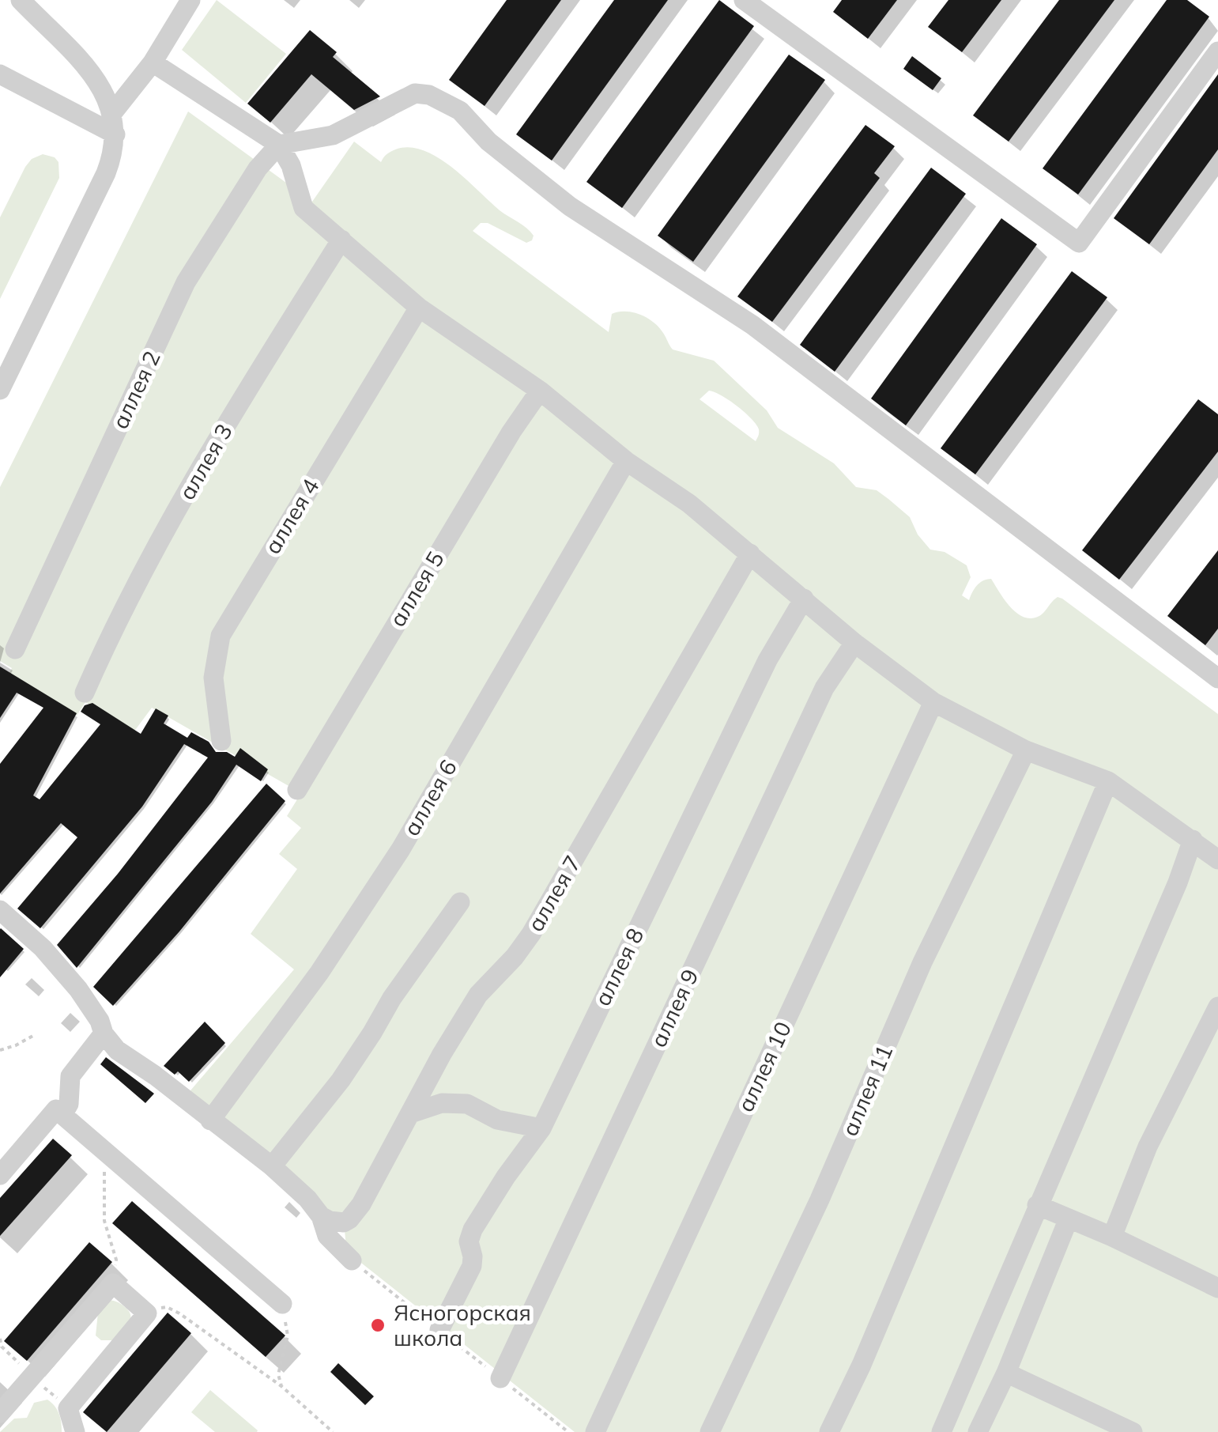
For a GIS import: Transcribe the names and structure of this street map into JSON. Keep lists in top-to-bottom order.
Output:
{
  "streets": {
    "street": [
      "аллея 2",
      "аллея 3",
      "аллея 4",
      "аллея 5",
      "аллея 6",
      "аллея 7",
      "аллея 8",
      "аллея 9",
      "аллея 10",
      "аллея 11"
    ]
  },
  "places": ["Ясногорская школа"]
}
